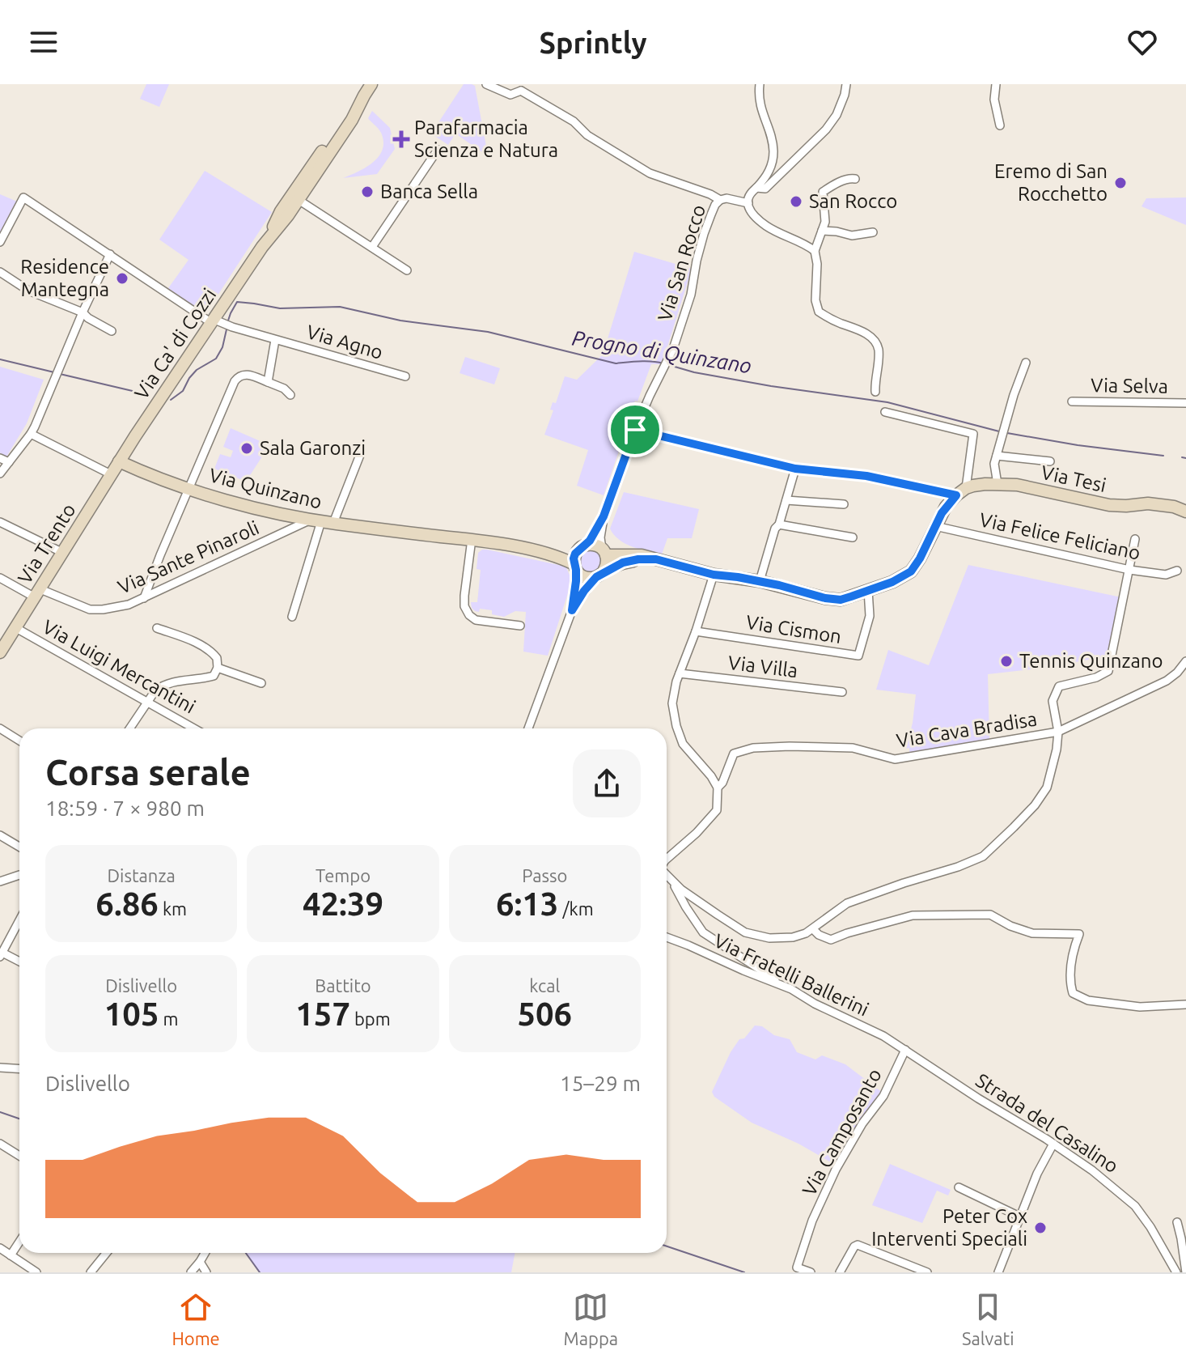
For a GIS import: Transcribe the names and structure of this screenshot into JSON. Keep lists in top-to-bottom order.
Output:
{
  "streets": {
    "street": [
      "Via San Rocco",
      "Via Agno",
      "Via Ca' di Cozzi",
      "Via Selva",
      "Via Tesi",
      "Via Quinzano",
      "Via Felice Feliciano",
      "Via Trento",
      "Via Sante Pinaroli",
      "Via Cismon",
      "Via Luigi Mercantini",
      "Via Villa",
      "Via Cava Bradisa",
      "Via Fratelli Ballerini",
      "Strada del Casalino",
      "Via Camposanto"
    ]
  },
  "crossings": [
    ["Via San Rocco", "Via Quinzano"],
    ["Via Agno", "Via Ca' di Cozzi"],
    ["Via Agno", "Via Quinzano"],
    ["Via Ca' di Cozzi", "Via Quinzano"],
    ["Via Ca' di Cozzi", "Via Trento"],
    ["Via Quinzano", "Via Trento"],
    ["Via Quinzano", "Via Sante Pinaroli"],
    ["Via Trento", "Via Sante Pinaroli"],
    ["Via Trento", "Via Luigi Mercantini"],
    ["Via Fratelli Ballerini", "Strada del Casalino"],
    ["Via Fratelli Ballerini", "Via Camposanto"],
    ["Strada del Casalino", "Via Camposanto"]
  ],
  "water": ["Progno di Quinzano"],
  "places": {
    "health": ["Parafarmacia Scienza e Natura"],
    "other": [
      "Eremo di San Rocchetto",
      "Banca Sella",
      "San Rocco",
      "Residence Mantegna",
      "Sala Garonzi",
      "Tennis Quinzano",
      "Peter Cox Interventi Speciali"
    ]
  },
  "page": {
    "header": "Sprintly",
    "heading": ["Corsa serale", "18:59 · 7 × 980 m"],
    "stats": [
      ["Distanza", "6.86 km"],
      ["Tempo", "42:39"],
      ["Passo", "6:13 /km"],
      ["Dislivello", "105 m"],
      ["Battito", "157 bpm"],
      ["kcal", "506"]
    ],
    "chart": ["Dislivello", "15–29 m"],
    "tabs": ["Home", "Mappa", "Salvati"]
  }
}
